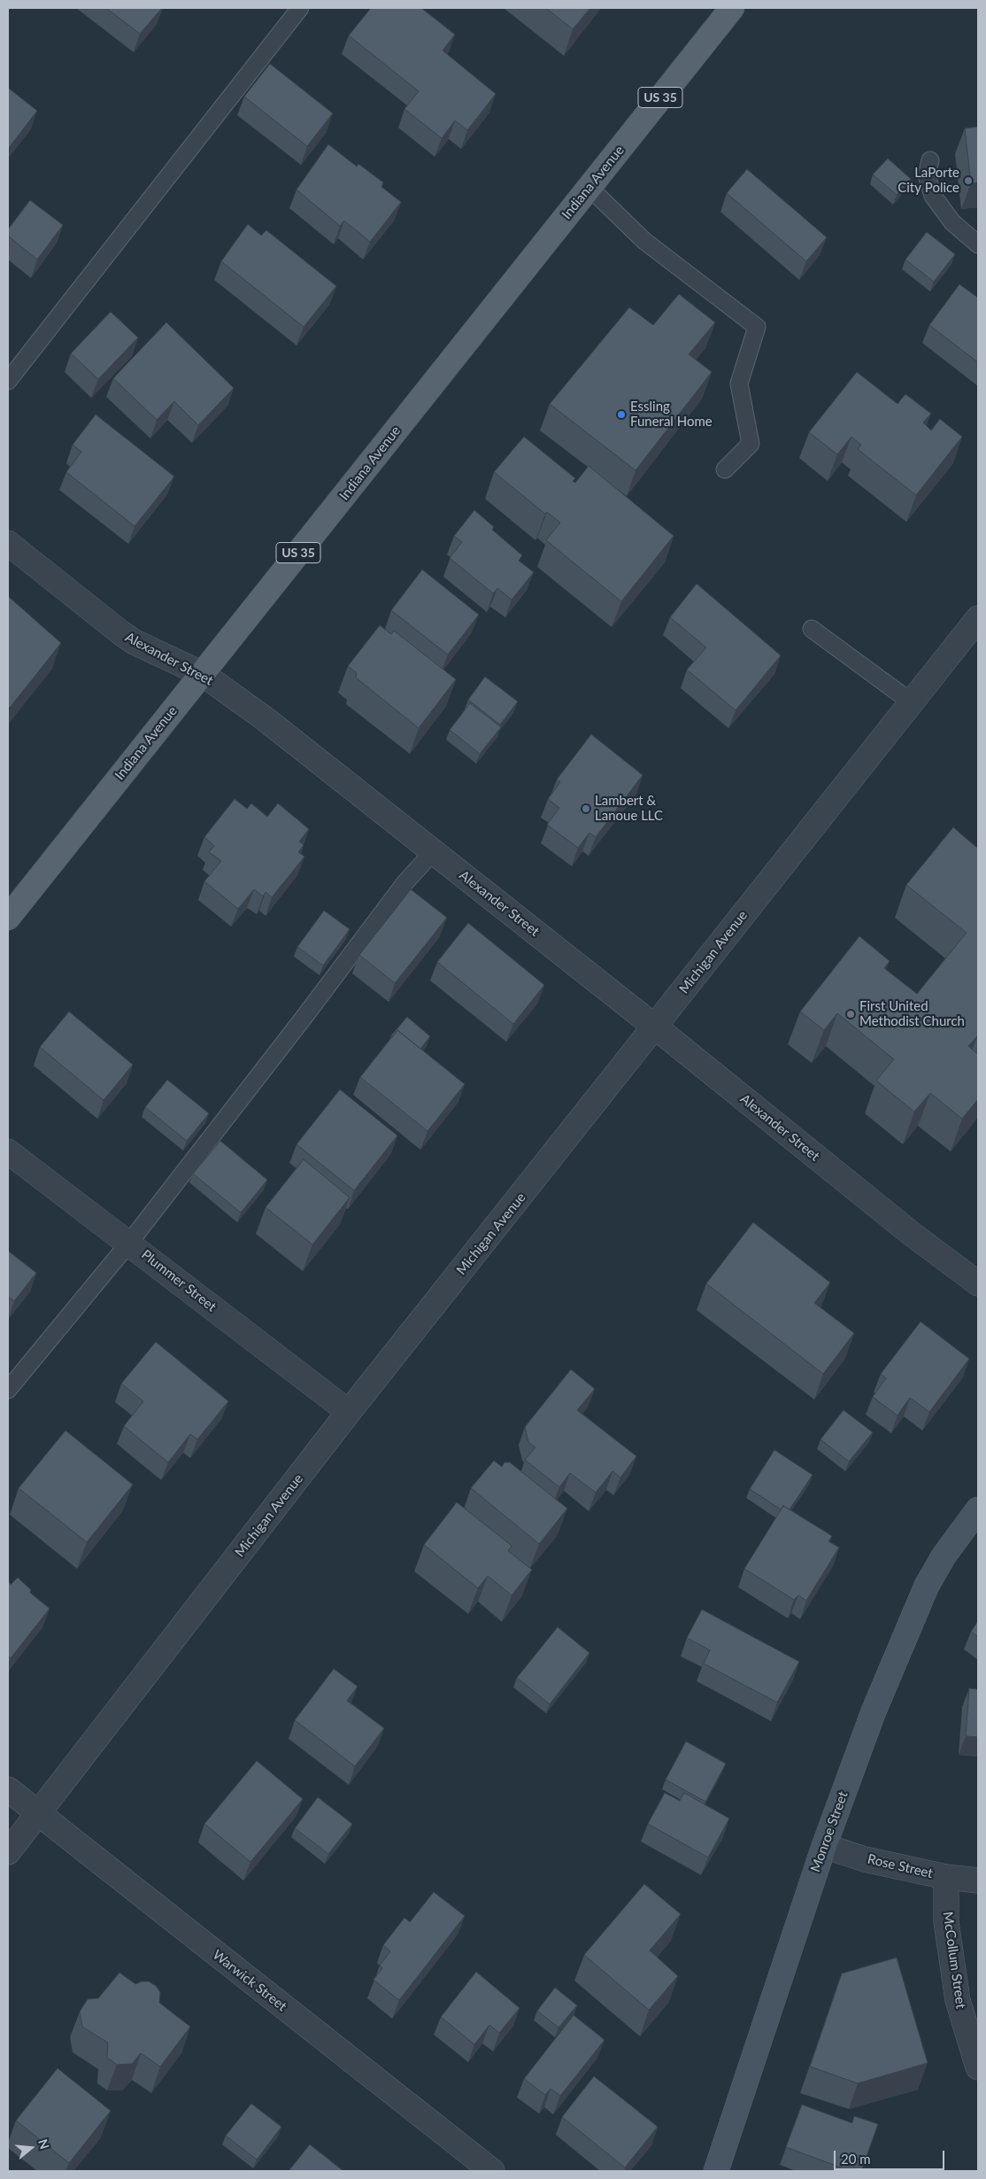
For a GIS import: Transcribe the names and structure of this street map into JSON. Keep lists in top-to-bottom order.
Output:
{
  "streets": {
    "main road": ["US 35", "Indiana Avenue", "Monroe Street"],
    "street": [
      "Alexander Street",
      "Michigan Avenue",
      "Plummer Street",
      "Rose Street",
      "McCollum Street",
      "Warwick Street"
    ]
  },
  "crossings": [
    ["Indiana Avenue", "Alexander Street"],
    ["Alexander Street", "Michigan Avenue"],
    ["Michigan Avenue", "Plummer Street"],
    ["Michigan Avenue", "Warwick Street"],
    ["Monroe Street", "Rose Street"],
    ["Rose Street", "McCollum Street"]
  ],
  "places": [
    "LaPorte City Police",
    "Essling Funeral Home",
    "Lambert & Lanoue LLC",
    "First United Methodist Church"
  ],
  "scale_bar": "20 m",
  "north": "right"
}
